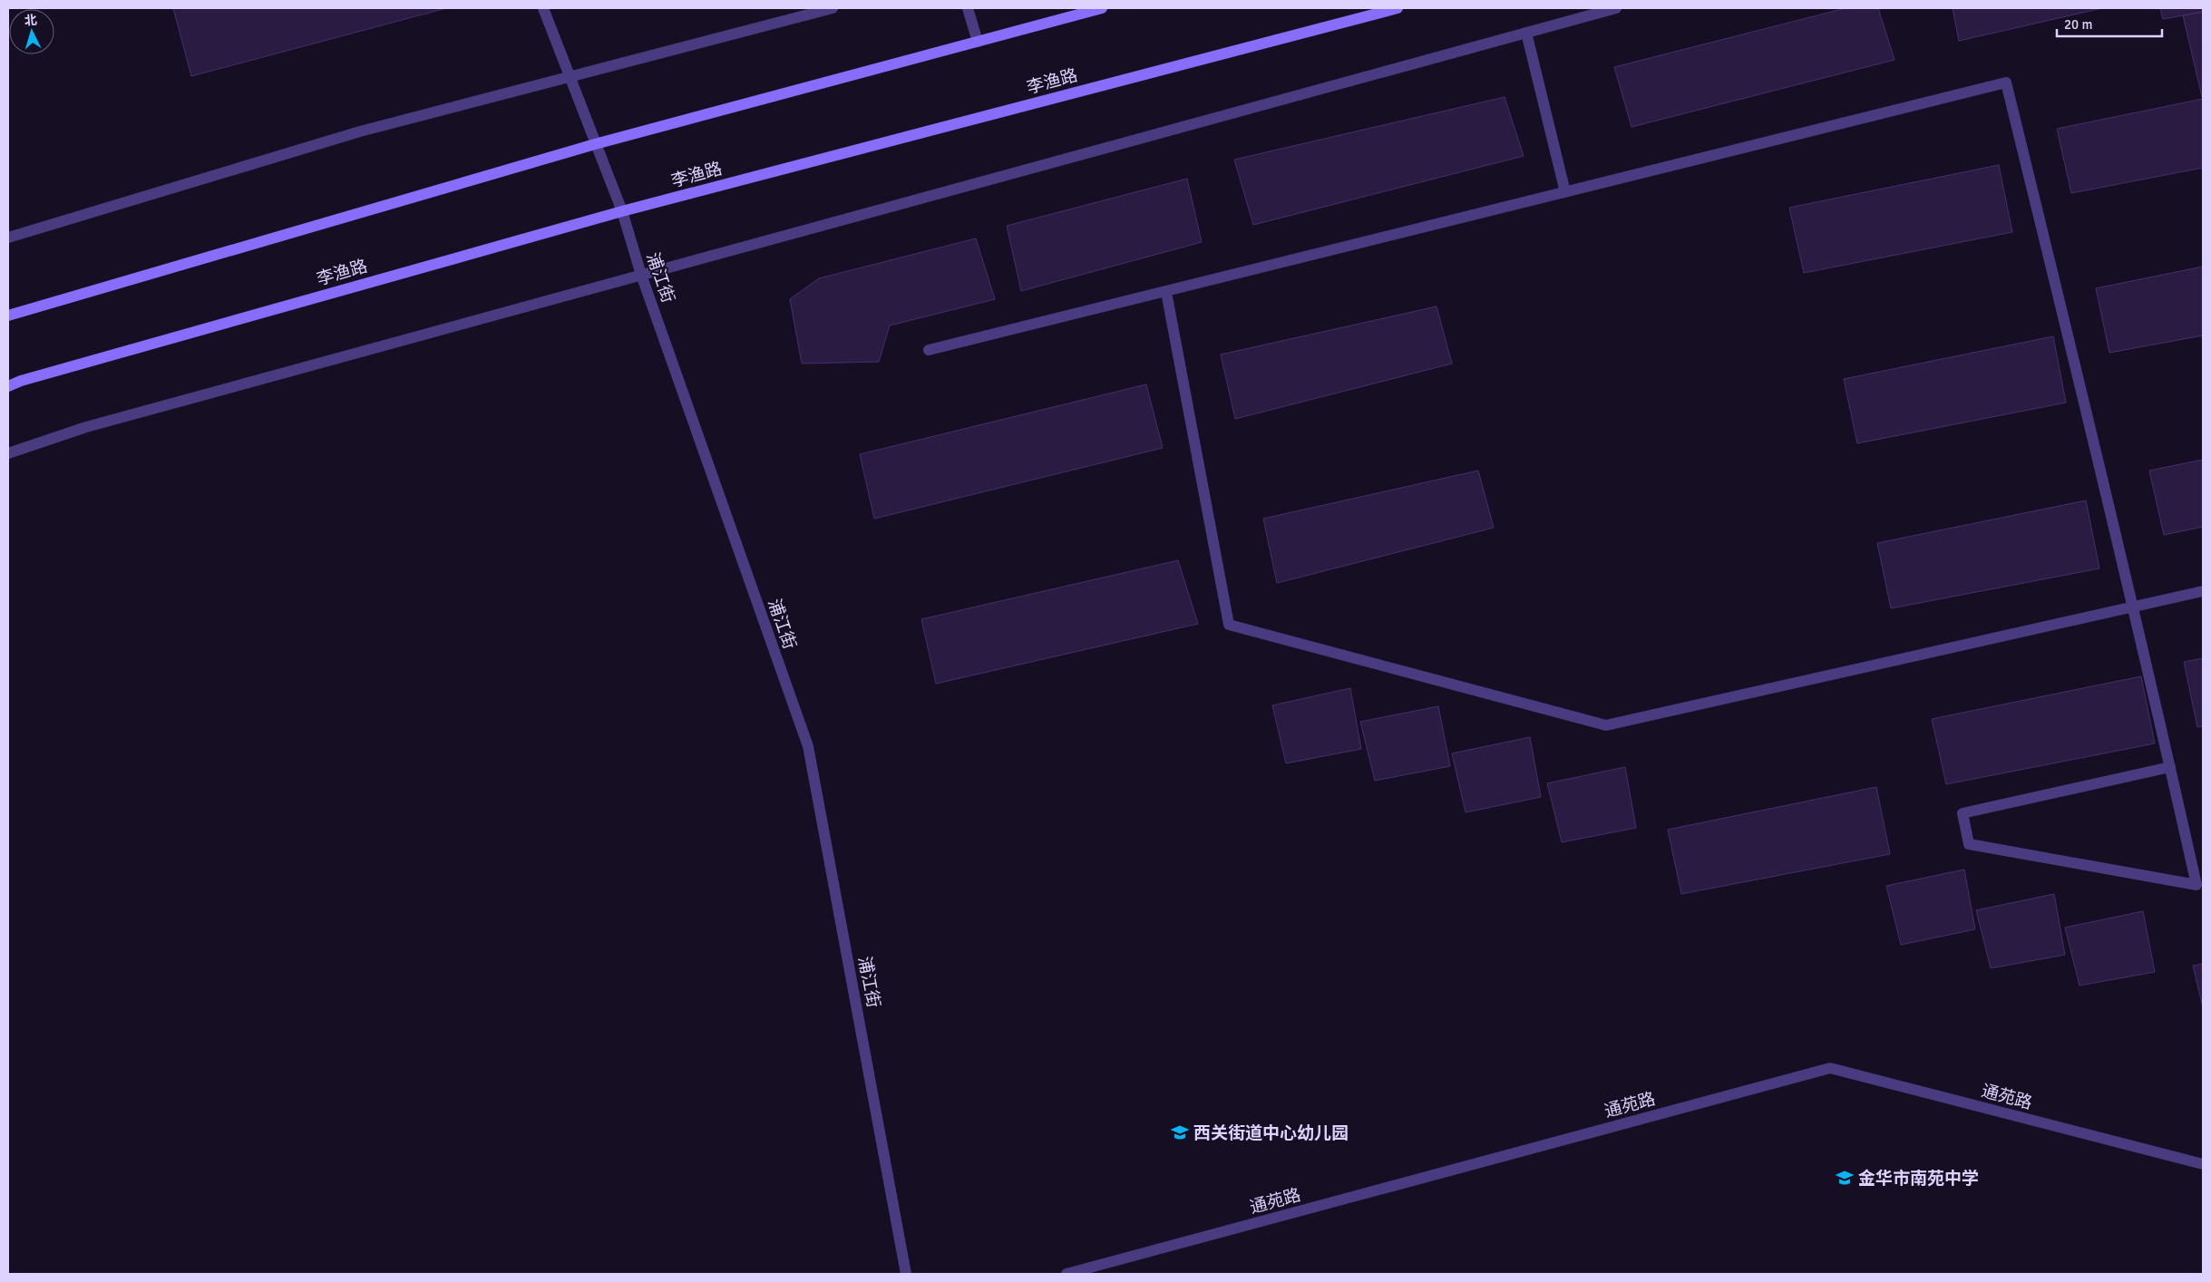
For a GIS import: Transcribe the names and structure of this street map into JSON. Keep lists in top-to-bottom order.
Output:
{
  "streets": {
    "main road": ["李渔路"],
    "street": ["浦江街", "通苑路"]
  },
  "crossings": [
    ["李渔路", "浦江街"]
  ],
  "places": {
    "school or university": ["西关街道中心幼儿园", "金华市南苑中学"]
  },
  "scale_bar": "20 m",
  "north": "top"
}
